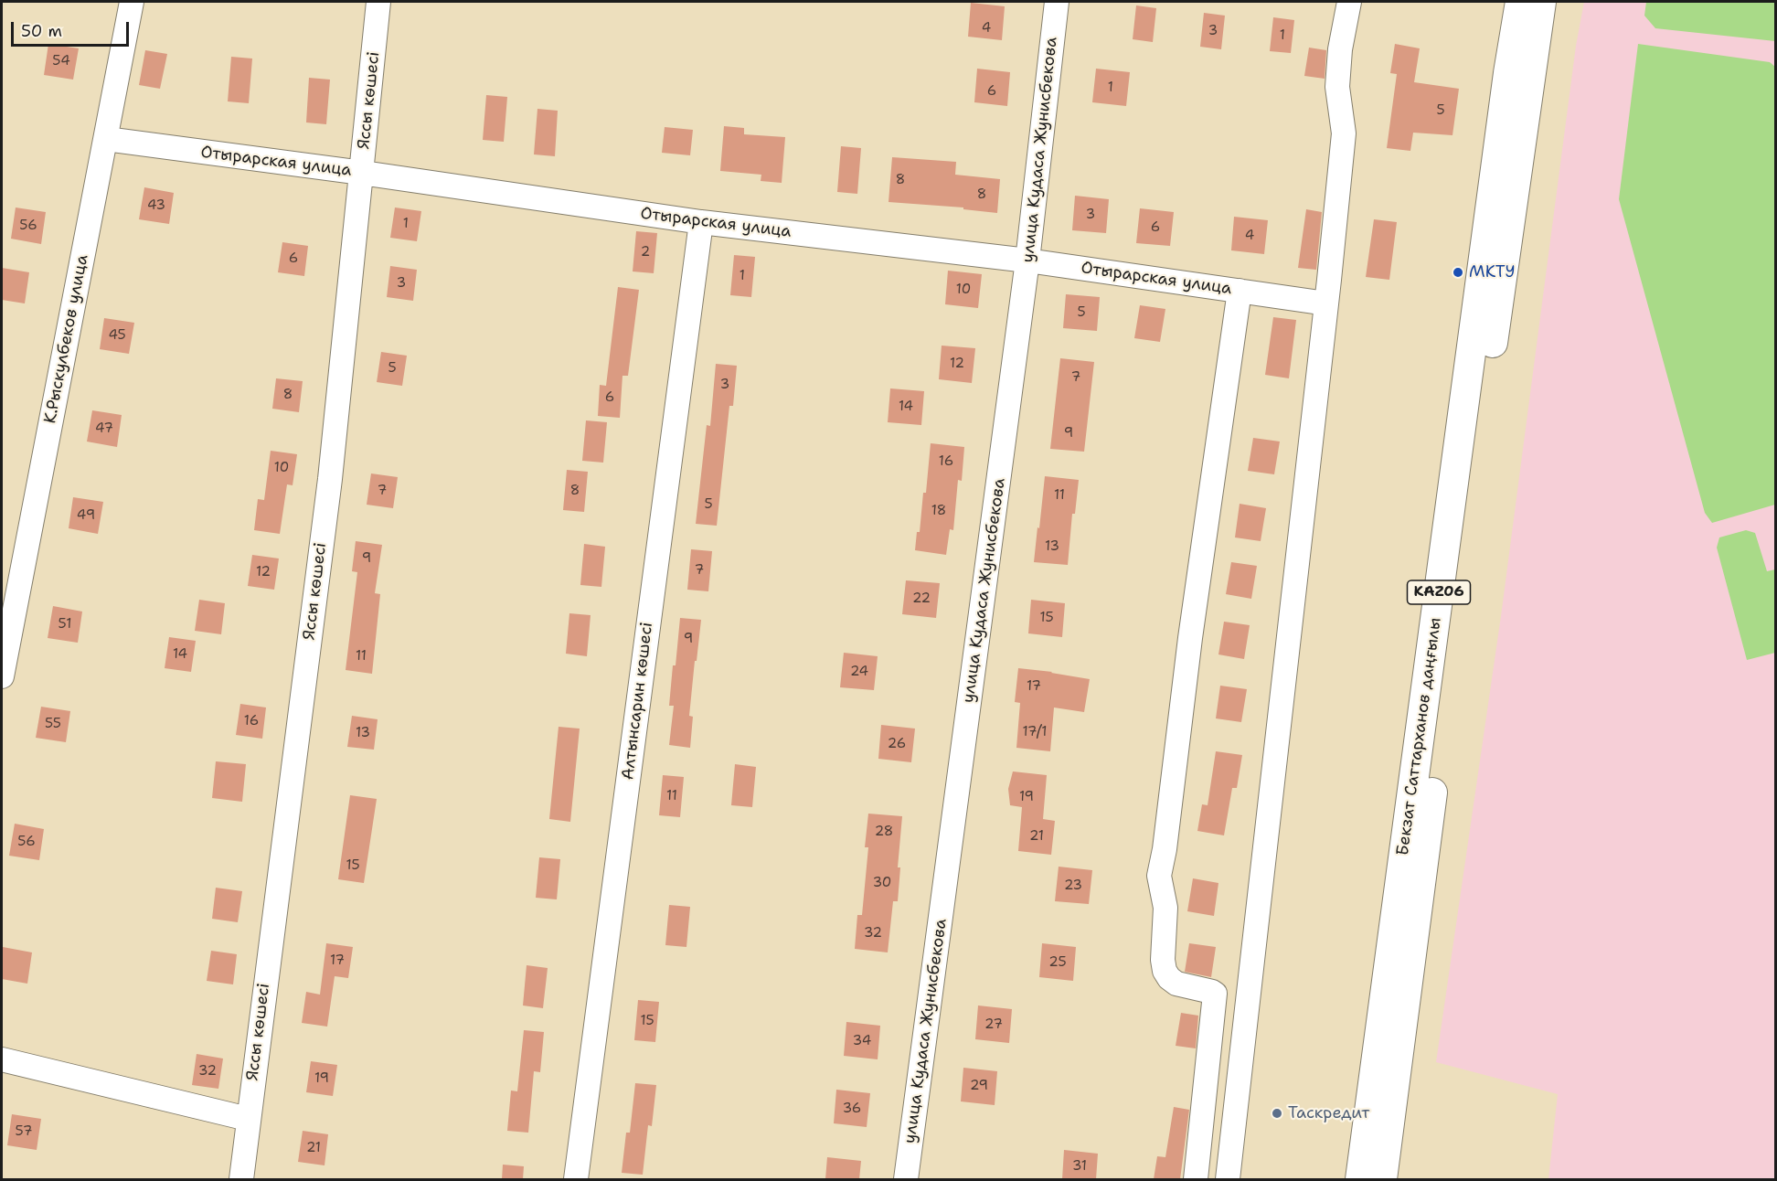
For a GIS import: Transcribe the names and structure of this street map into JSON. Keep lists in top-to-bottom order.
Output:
{
  "streets": {
    "main road": ["KАZ06", "Бекзат Саттарханов даңғылы"],
    "street": [
      "Яссы көшесі",
      "улица Кудаса Жунисбекова",
      "Отырарская улица",
      "К.Рыскулбеков улица",
      "Алтынсарин көшесі"
    ]
  },
  "crossings": [
    ["Яссы көшесі", "Отырарская улица"],
    ["улица Кудаса Жунисбекова", "Отырарская улица"],
    ["Отырарская улица", "К.Рыскулбеков улица"],
    ["Отырарская улица", "Алтынсарин көшесі"]
  ],
  "places": ["МКТУ", "Таскредит"],
  "house_numbers": [
    "4",
    "3",
    "1",
    "54",
    "1",
    "6",
    "5",
    "8",
    "8",
    "43",
    "3",
    "1",
    "56",
    "6",
    "4",
    "2",
    "6",
    "1",
    "3",
    "10",
    "5",
    "45",
    "12",
    "5",
    "7",
    "3",
    "8",
    "6",
    "14",
    "47",
    "9",
    "16",
    "10",
    "7",
    "8",
    "11",
    "5",
    "18",
    "49",
    "13",
    "9",
    "7",
    "12",
    "22",
    "15",
    "51",
    "9",
    "14",
    "11",
    "24",
    "17",
    "16",
    "55",
    "17/1",
    "13",
    "26",
    "11",
    "19",
    "28",
    "21",
    "56",
    "15",
    "30",
    "23",
    "32",
    "17",
    "25",
    "15",
    "27",
    "34",
    "32",
    "19",
    "29",
    "36",
    "57",
    "21",
    "31"
  ],
  "scale_bar": "50 m"
}
